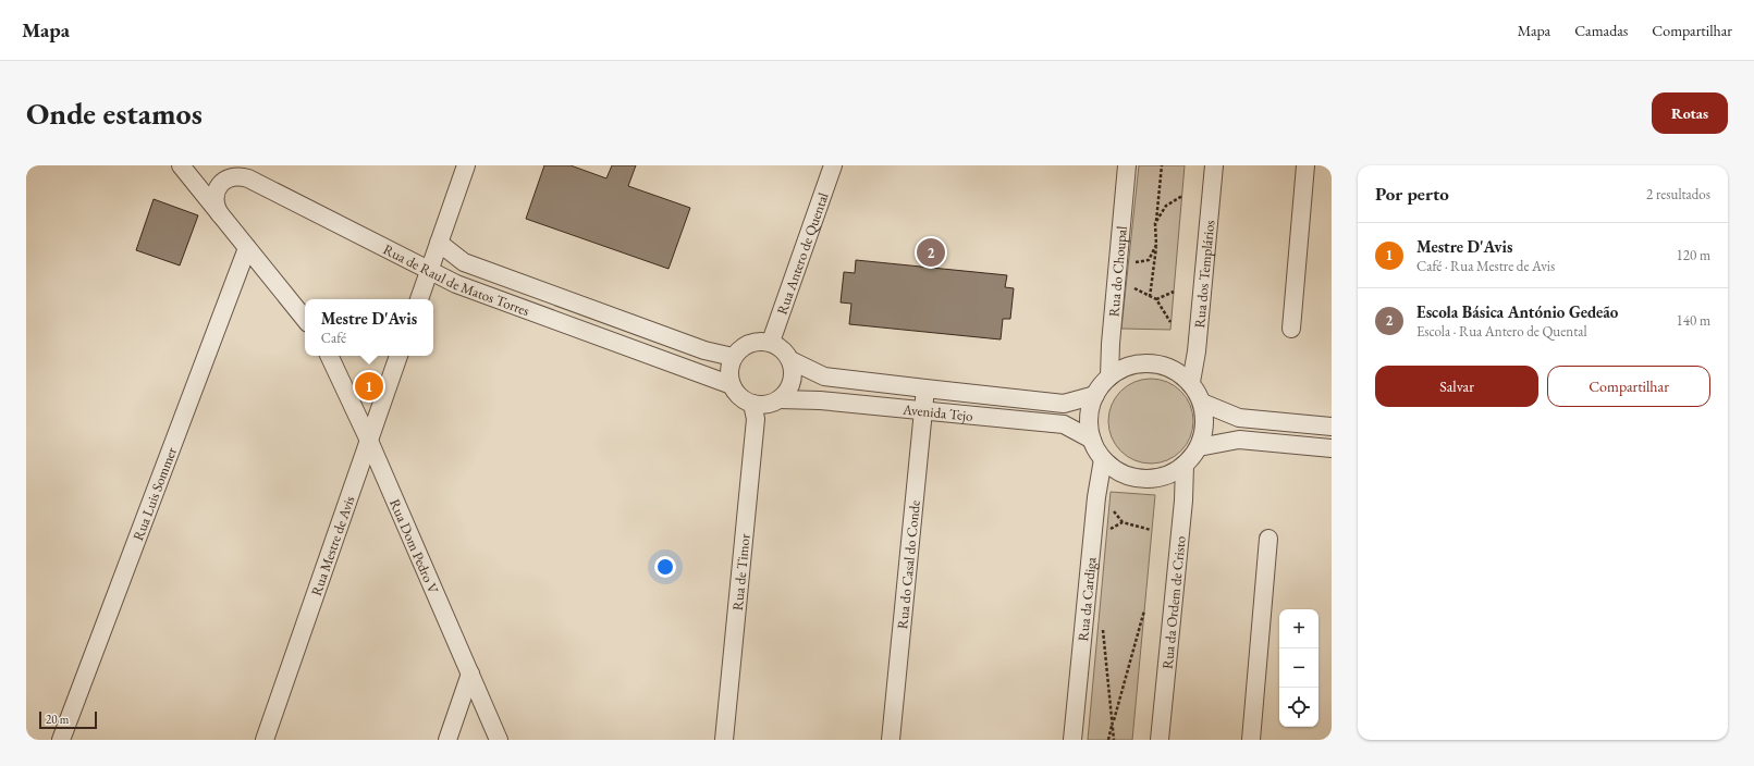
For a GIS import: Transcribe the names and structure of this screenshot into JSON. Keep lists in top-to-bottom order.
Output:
{
  "streets": {
    "street": [
      "Rua Antero de Quental",
      "Rua do Choupal",
      "Rua dos Templários",
      "Rua de Raul de Matos Torres",
      "Avenida Tejo",
      "Rua Luis Sommer",
      "Rua Dom Pedro V",
      "Rua Mestre de Avis",
      "Rua do Casal do Conde",
      "Rua de Timor",
      "Rua da Cardiga",
      "Rua da Ordem de Cristo"
    ]
  },
  "crossings": [
    ["Rua Antero de Quental", "Rua de Raul de Matos Torres"],
    ["Rua Antero de Quental", "Avenida Tejo"],
    ["Rua Antero de Quental", "Rua de Timor"],
    ["Rua do Choupal", "Rua dos Templários"],
    ["Rua do Choupal", "Avenida Tejo"],
    ["Rua do Choupal", "Rua da Cardiga"],
    ["Rua do Choupal", "Rua da Ordem de Cristo"],
    ["Rua dos Templários", "Avenida Tejo"],
    ["Rua dos Templários", "Rua da Cardiga"],
    ["Rua dos Templários", "Rua da Ordem de Cristo"],
    ["Rua de Raul de Matos Torres", "Avenida Tejo"],
    ["Rua de Raul de Matos Torres", "Rua de Timor"],
    ["Avenida Tejo", "Rua do Casal do Conde"],
    ["Avenida Tejo", "Rua de Timor"],
    ["Avenida Tejo", "Rua da Cardiga"],
    ["Avenida Tejo", "Rua da Ordem de Cristo"],
    ["Rua Dom Pedro V", "Rua Mestre de Avis"],
    ["Rua da Cardiga", "Rua da Ordem de Cristo"]
  ],
  "scale_bar": "20 m",
  "page": {
    "header": "Mapa",
    "nav": ["Mapa", "Camadas", "Compartilhar"],
    "buttons": [
      "Rotas",
      ["Salvar", "Compartilhar"]
    ],
    "title": "Onde estamos",
    "heading": ["Por perto", "2 resultados"],
    "list": [
      {
        "mark": "1",
        "name": "Mestre D'Avis",
        "note": "Café · Rua Mestre de Avis",
        "value": "120 m"
      },
      {
        "mark": "2",
        "name": "Escola Básica António Gedeão",
        "note": "Escola · Rua Antero de Quental",
        "value": "140 m"
      }
    ],
    "pins": ["2", "1"],
    "popup": ["Mestre D'Avis", "Café"],
    "map_buttons": ["+", "−"],
    "scale": "20 m"
  }
}
